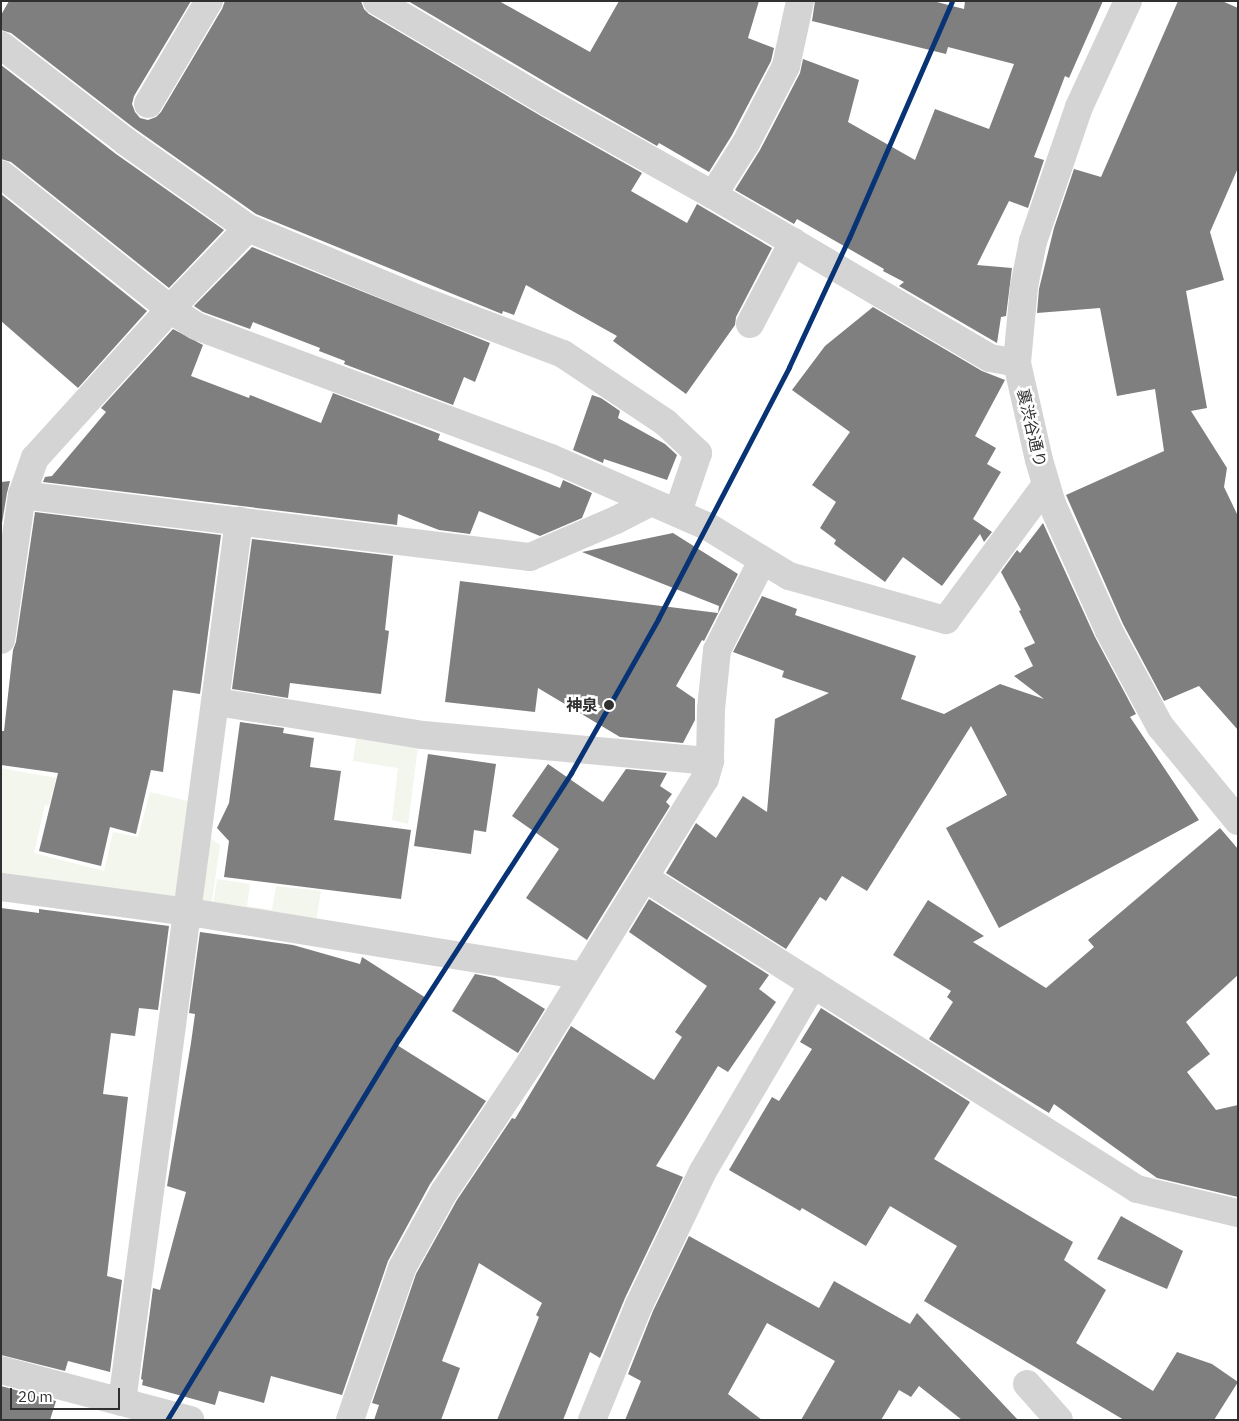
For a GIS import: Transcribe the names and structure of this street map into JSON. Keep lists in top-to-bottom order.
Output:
{
  "streets": {
    "street": ["裏渋谷通り"]
  },
  "places": ["神泉"],
  "scale_bar": "20 m"
}
